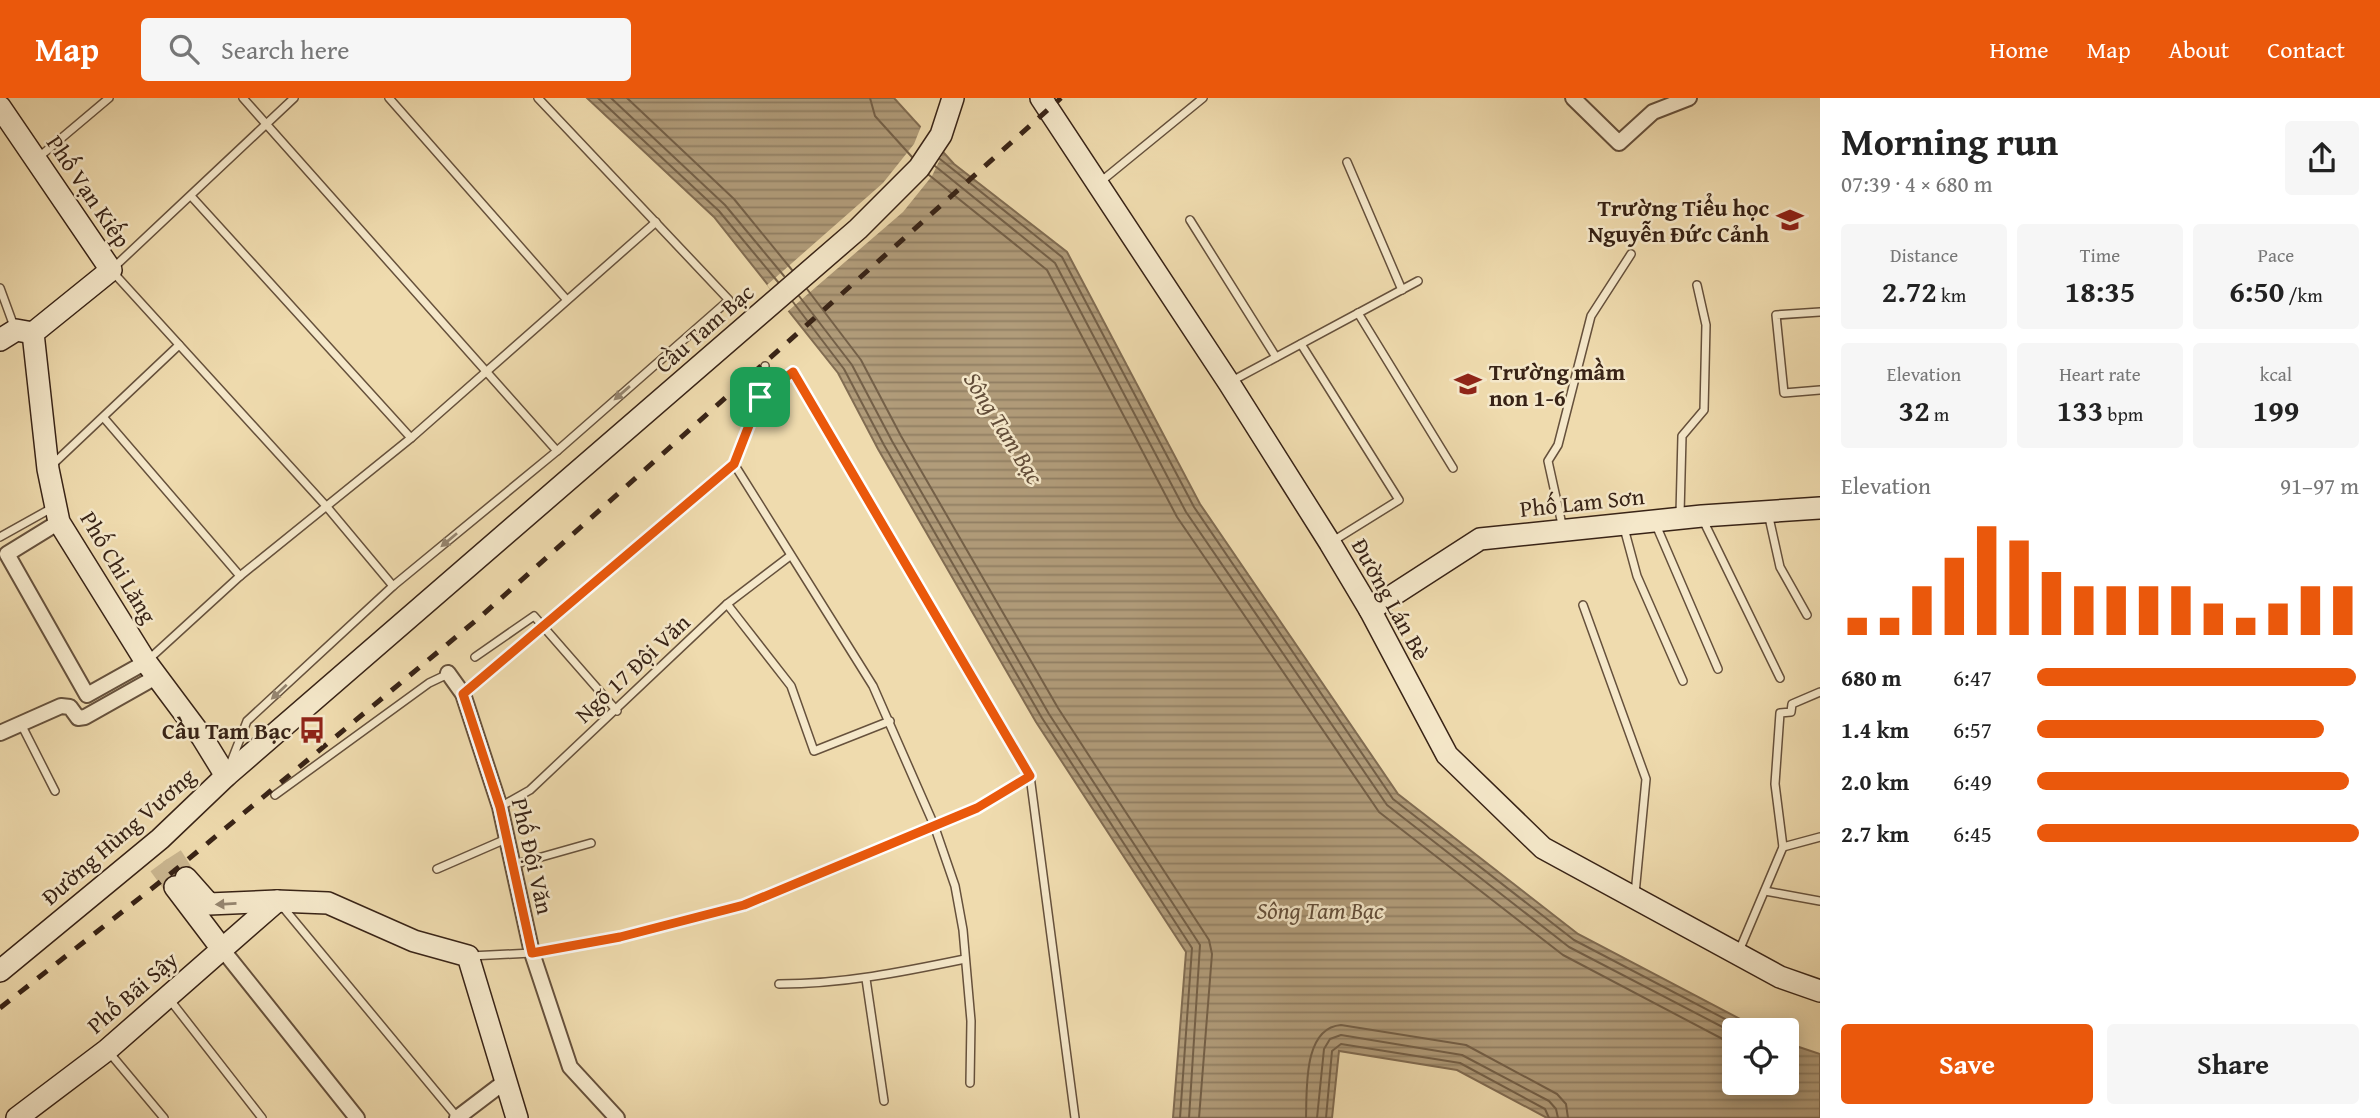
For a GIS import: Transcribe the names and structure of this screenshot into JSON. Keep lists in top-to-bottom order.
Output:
{
  "streets": {
    "main road": [
      "Phố Vạn Kiếp",
      "Cầu Tam Bạc",
      "Phố Lam Sơn",
      "Phố Chi Lăng",
      "Đường Lán Bè",
      "Đường Hùng Vương",
      "Phố Bãi Sậy"
    ],
    "street": ["Phố Đội Văn"],
    "lane": ["Ngõ 17 Đội Văn"]
  },
  "crossings": [
    ["Cầu Tam Bạc", "Đường Hùng Vương"],
    ["Phố Lam Sơn", "Đường Lán Bè"],
    ["Phố Chi Lăng", "Đường Hùng Vương"],
    ["Ngõ 17 Đội Văn", "Phố Đội Văn"]
  ],
  "water": ["Sông Tam Bạc"],
  "places": {
    "school or university": ["Trường Tiểu học Nguyễn Đức Cảnh", "Trường mầm non 1-6"],
    "bus stop": ["Cầu Tam Bạc"]
  },
  "page": {
    "header": "Map",
    "search": "Search here",
    "nav": [
      "Home",
      "Map",
      "About",
      "Contact"
    ],
    "heading": ["Morning run", "07:39 · 4 × 680 m"],
    "stats": [
      ["Distance", "2.72 km"],
      ["Time", "18:35"],
      ["Pace", "6:50 /km"],
      ["Elevation", "32 m"],
      ["Heart rate", "133 bpm"],
      ["kcal", "199"]
    ],
    "chart": ["Elevation", "91–97 m"],
    "list": [
      {
        "name": "680 m",
        "note": "6:47"
      },
      {
        "name": "1.4 km",
        "note": "6:57"
      },
      {
        "name": "2.0 km",
        "note": "6:49"
      },
      {
        "name": "2.7 km",
        "note": "6:45"
      }
    ],
    "buttons": ["Save", "Share"]
  }
}
